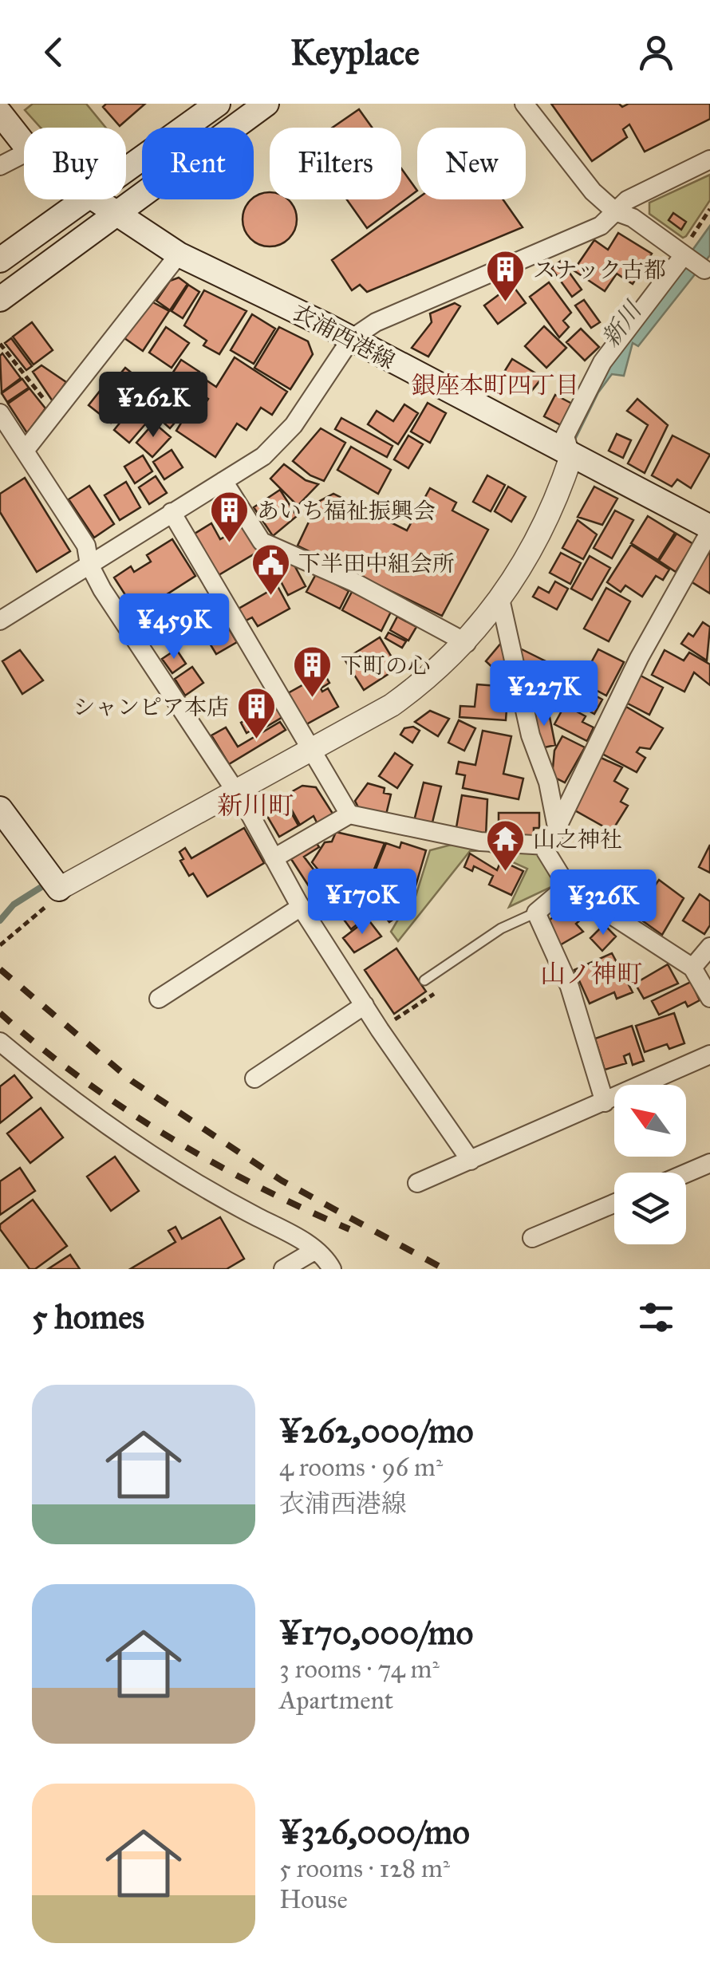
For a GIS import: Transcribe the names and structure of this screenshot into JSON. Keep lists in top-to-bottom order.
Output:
{
  "streets": {
    "main road": ["衣浦西港線"]
  },
  "districts": ["銀座本町四丁目", "新川町", "山ノ神町"],
  "water": ["新川"],
  "places": {
    "building": [
      "スナック古都",
      "あいち福祉振興会",
      "下町の心",
      "シャンピア本店"
    ],
    "public building": ["下半田中組会所"],
    "temple": ["山之神社"]
  },
  "north": "top left",
  "page": {
    "header": "Keyplace",
    "chip": [
      "Buy",
      "Rent",
      "Filters",
      "New"
    ],
    "price": [
      "¥262K",
      "¥459K",
      "¥227K",
      "¥170K",
      "¥326K"
    ],
    "heading": "5 homes",
    "list": [
      {
        "name": "¥262,000/mo",
        "note": "4 rooms · 96 m² · 衣浦西港線"
      },
      {
        "name": "¥170,000/mo",
        "note": "3 rooms · 74 m² · Apartment"
      },
      {
        "name": "¥326,000/mo",
        "note": "5 rooms · 128 m² · House"
      }
    ]
  }
}
